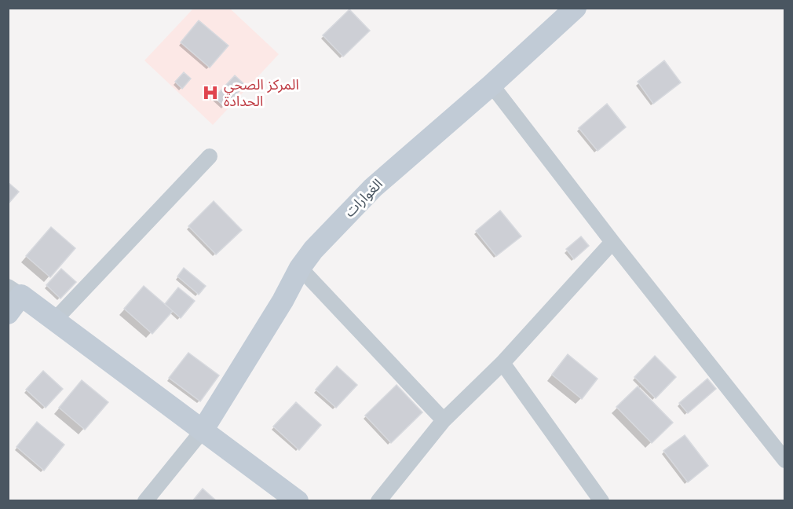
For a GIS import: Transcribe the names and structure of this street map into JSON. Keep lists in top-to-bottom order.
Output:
{
  "streets": {
    "street": ["الغوارات"]
  },
  "places": {
    "hospital": ["المركز الصحي الحدادة"]
  }
}
